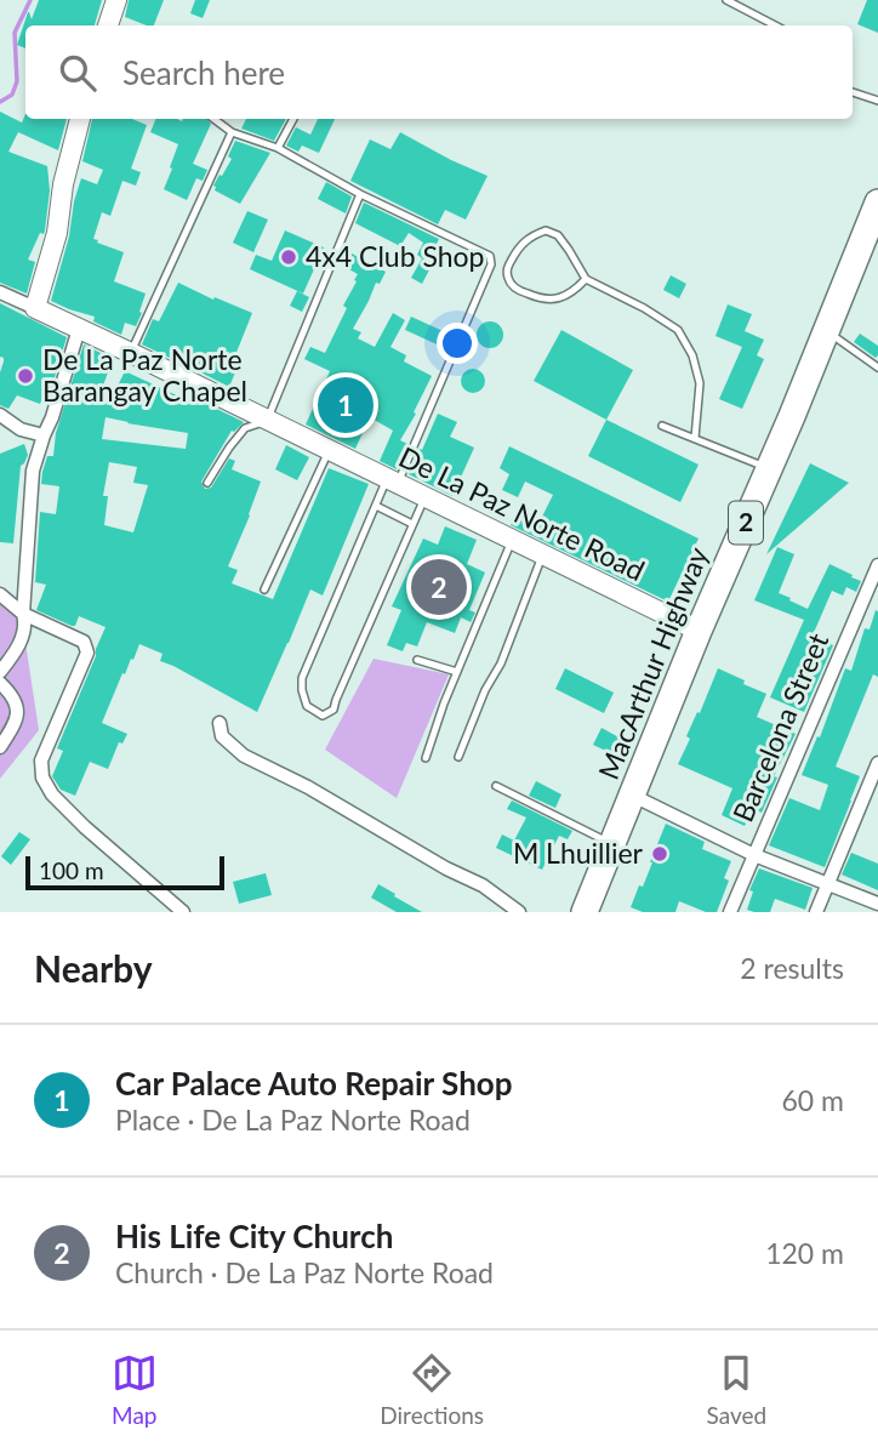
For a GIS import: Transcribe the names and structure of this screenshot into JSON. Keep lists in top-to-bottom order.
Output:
{
  "streets": {
    "highway": ["2", "MacArthur Highway"],
    "street": ["De La Paz Norte Road", "Barcelona Street"]
  },
  "crossings": [
    ["De La Paz Norte Road", "MacArthur Highway"]
  ],
  "places": ["4x4 Club Shop", "De La Paz Norte Barangay Chapel", "M Lhuillier"],
  "scale_bar": "100 m",
  "page": {
    "search": "Search here",
    "pins": ["1", "2"],
    "scale": "100 m",
    "heading": ["Nearby", "2 results"],
    "list": [
      {
        "mark": "1",
        "name": "Car Palace Auto Repair Shop",
        "note": "Place · De La Paz Norte Road",
        "value": "60 m"
      },
      {
        "mark": "2",
        "name": "His Life City Church",
        "note": "Church · De La Paz Norte Road",
        "value": "120 m"
      }
    ],
    "nav": ["Map", "Directions", "Saved"]
  }
}
